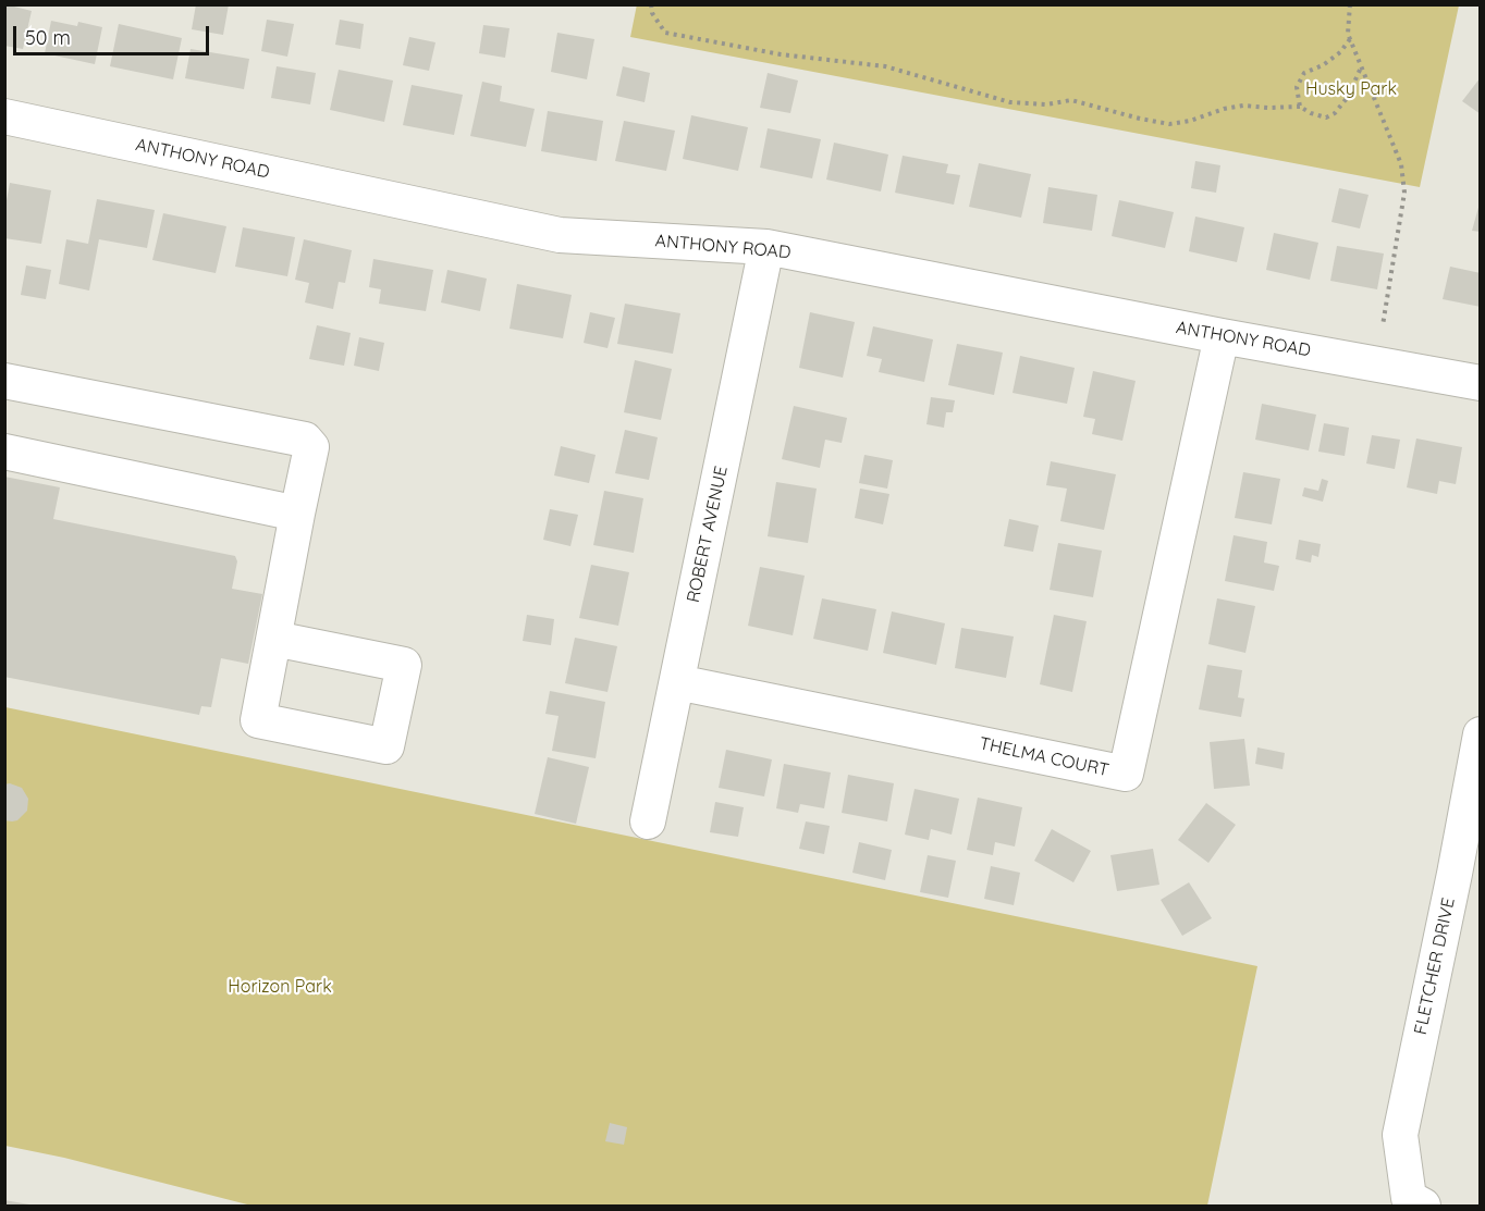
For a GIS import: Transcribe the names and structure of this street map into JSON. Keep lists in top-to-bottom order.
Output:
{
  "streets": {
    "street": [
      "ANTHONY ROAD",
      "ROBERT AVENUE",
      "THELMA COURT",
      "FLETCHER DRIVE"
    ]
  },
  "crossings": [
    ["ANTHONY ROAD", "ROBERT AVENUE"],
    ["ANTHONY ROAD", "THELMA COURT"],
    ["ROBERT AVENUE", "THELMA COURT"]
  ],
  "parks": ["Husky Park", "Horizon Park"],
  "scale_bar": "50 m"
}
